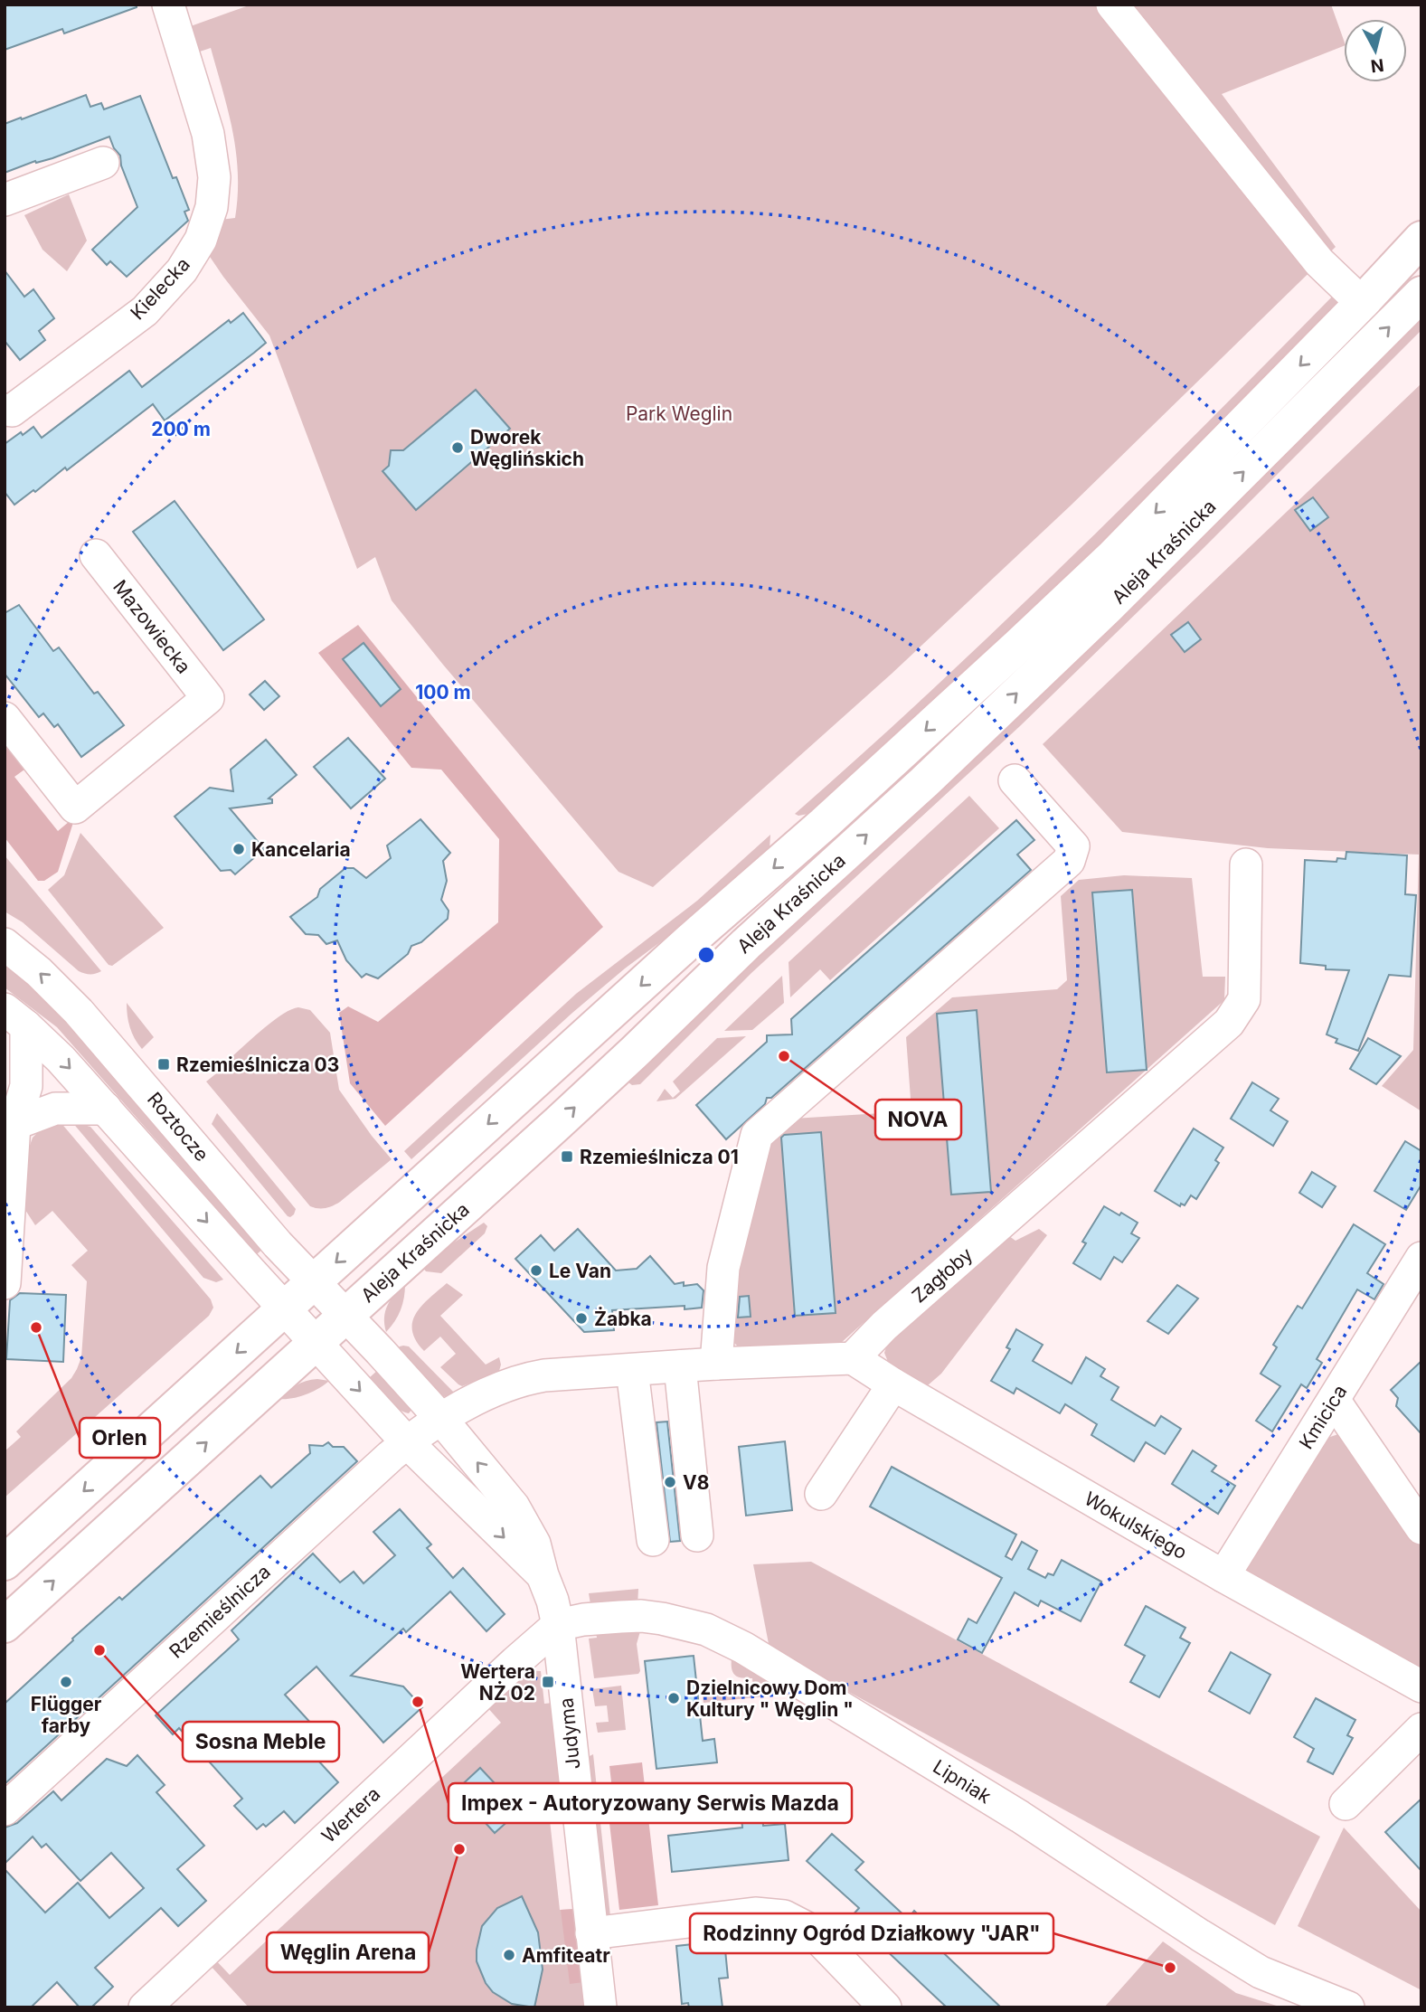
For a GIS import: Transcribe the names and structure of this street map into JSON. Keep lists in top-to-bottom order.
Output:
{
  "streets": {
    "main road": ["Aleja Kraśnicka"],
    "street": [
      "Kielecka",
      "Mazowiecka",
      "Roztocze",
      "Zagłoby",
      "Kmicica",
      "Wokulskiego",
      "Rzemieślnicza",
      "Judyma",
      "Lipniak",
      "Wertera"
    ]
  },
  "crossings": [
    ["Aleja Kraśnicka", "Roztocze"],
    ["Aleja Kraśnicka", "Judyma"],
    ["Roztocze", "Judyma"],
    ["Zagłoby", "Wokulskiego"],
    ["Kmicica", "Wokulskiego"],
    ["Rzemieślnicza", "Judyma"],
    ["Judyma", "Lipniak"],
    ["Judyma", "Wertera"],
    ["Lipniak", "Wertera"]
  ],
  "parks": ["Park Weglin"],
  "places": {
    "other": [
      "Dworek Węglińskich",
      "Kancelaria",
      "NOVA",
      "Le Van",
      "Żabka",
      "Orlen",
      "V8",
      "Sosna Meble",
      "Flügger farby",
      "Dzielnicowy Dom Kultury \" Węglin \"",
      "Impex - Autoryzowany Serwis Mazda",
      "Węglin Arena",
      "Amfiteatr",
      "Rodzinny Ogród Działkowy \"JAR\""
    ],
    "transit": ["Rzemieślnicza 03", "Rzemieślnicza 01", "Wertera NŻ 02"]
  },
  "north": "bottom",
  "rings": ["200 m", "100 m"]
}
